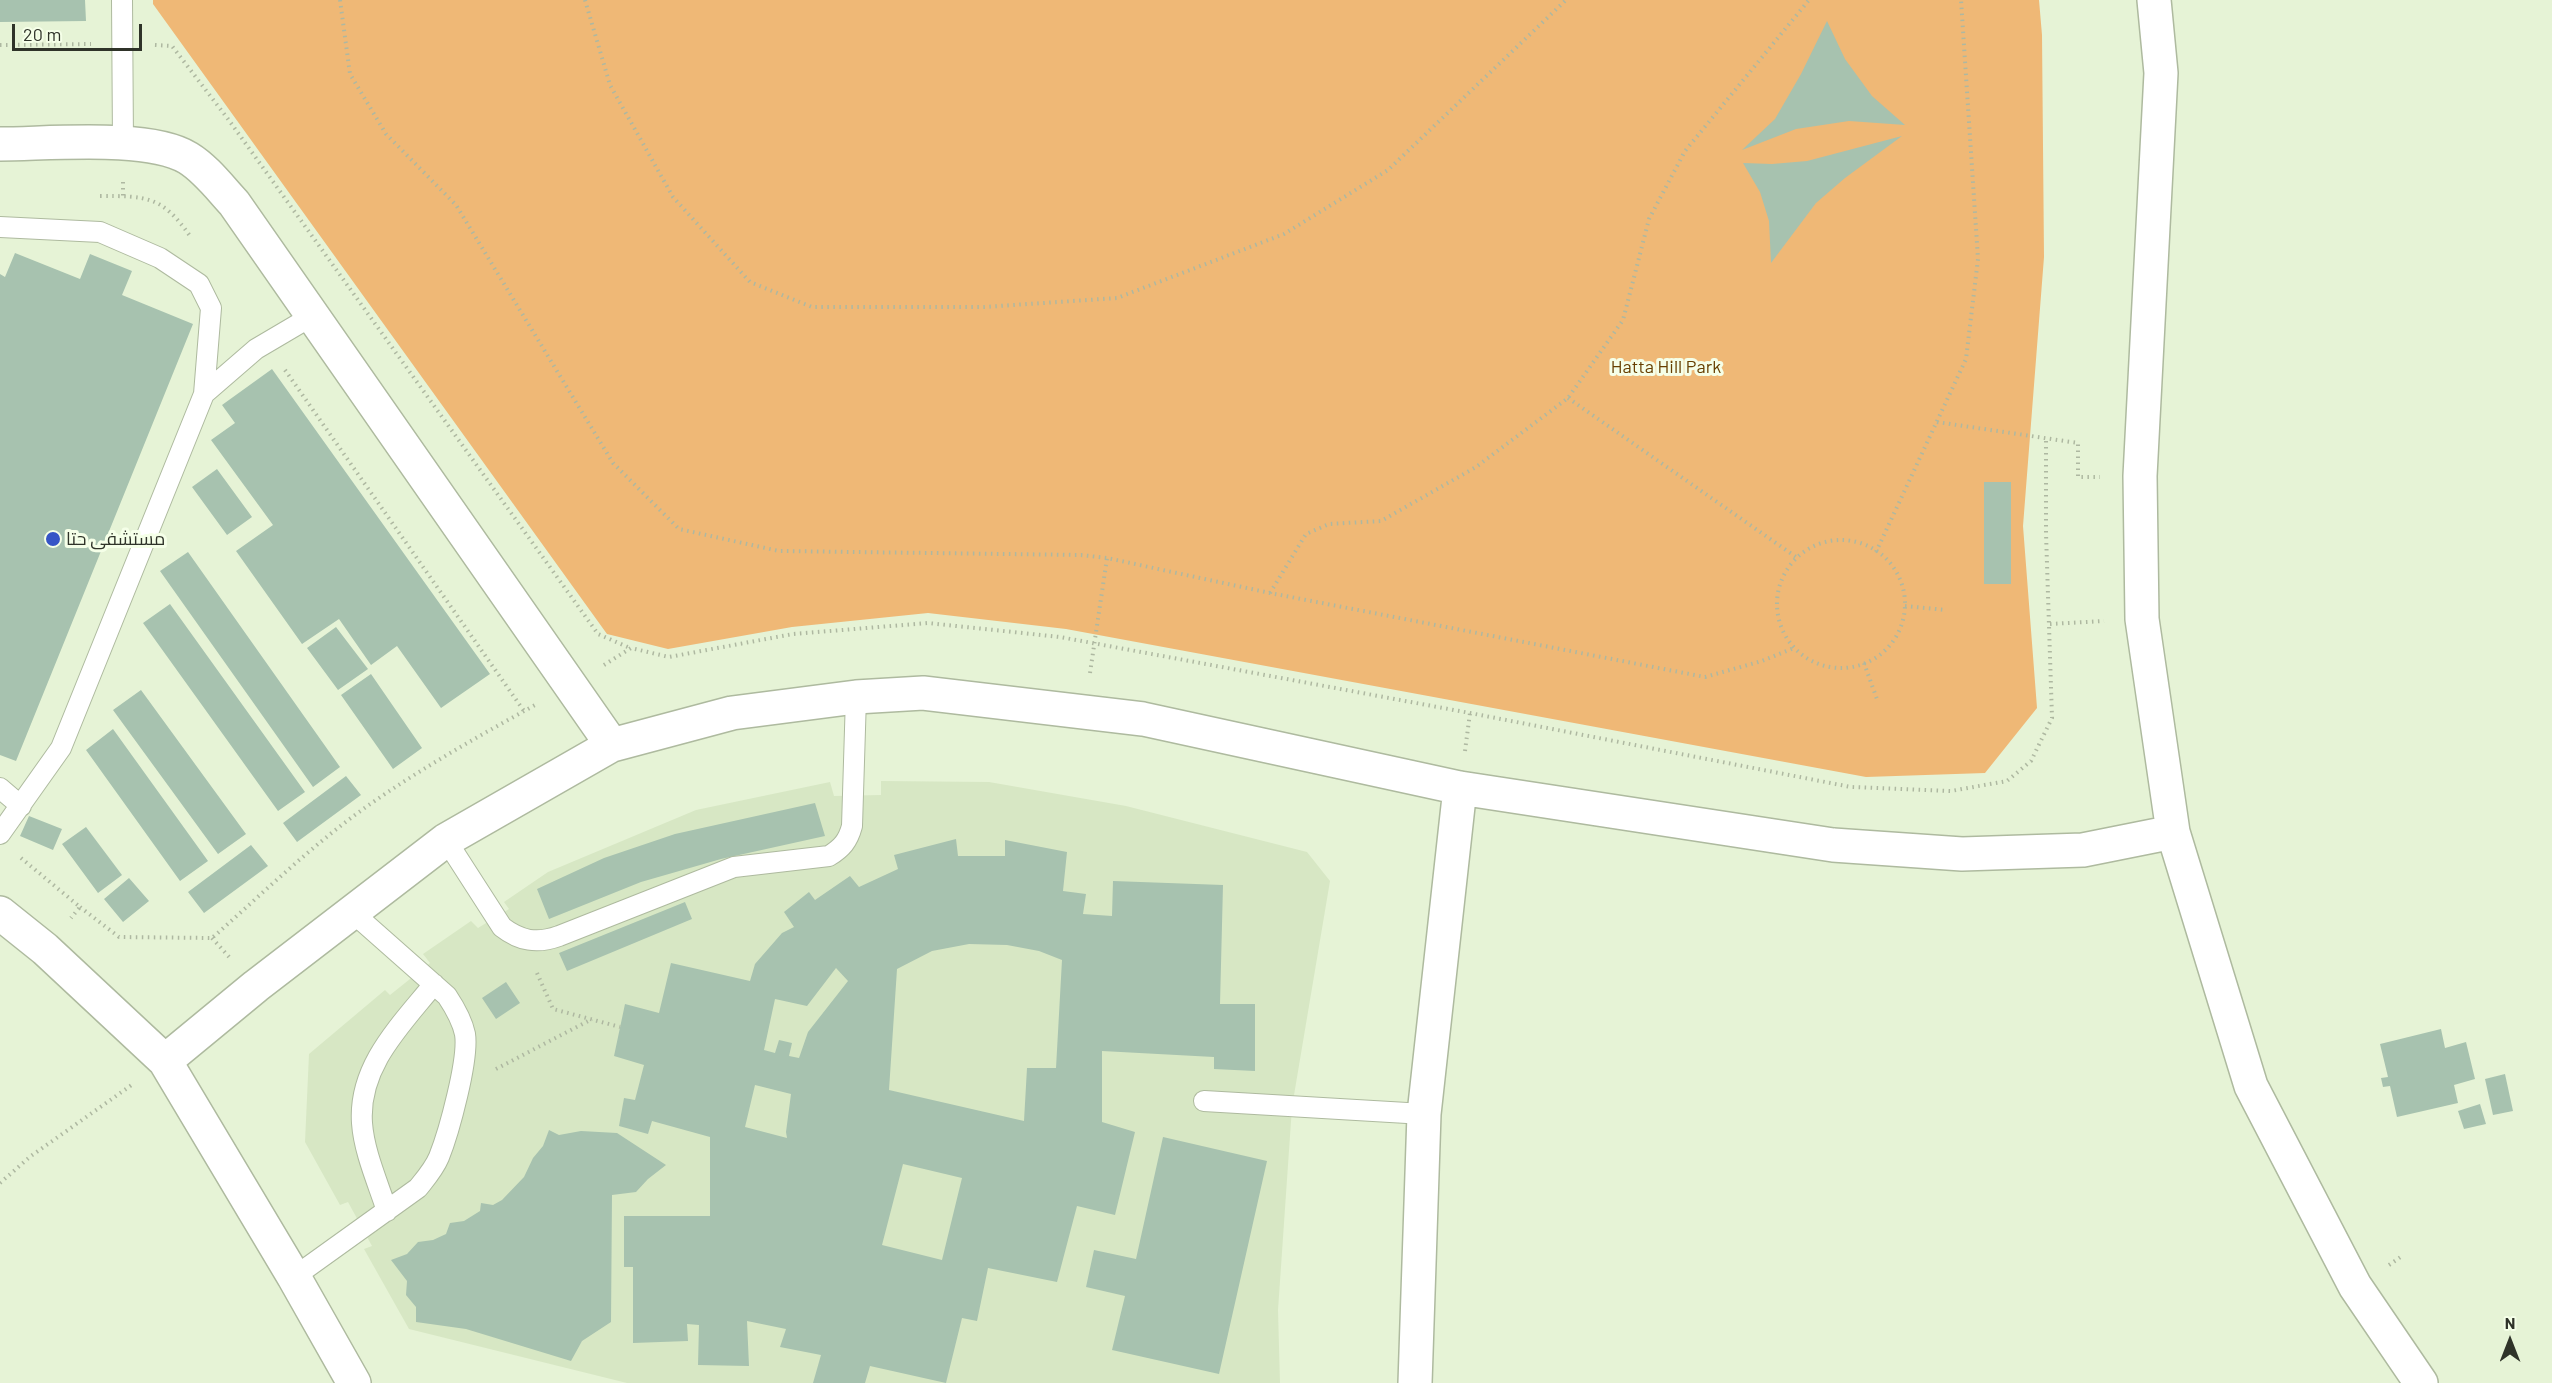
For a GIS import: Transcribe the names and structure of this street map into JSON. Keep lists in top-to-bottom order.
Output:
{
  "parks": ["Hatta Hill Park"],
  "places": ["مستشفى حتا"],
  "scale_bar": "20 m",
  "north": "top"
}
